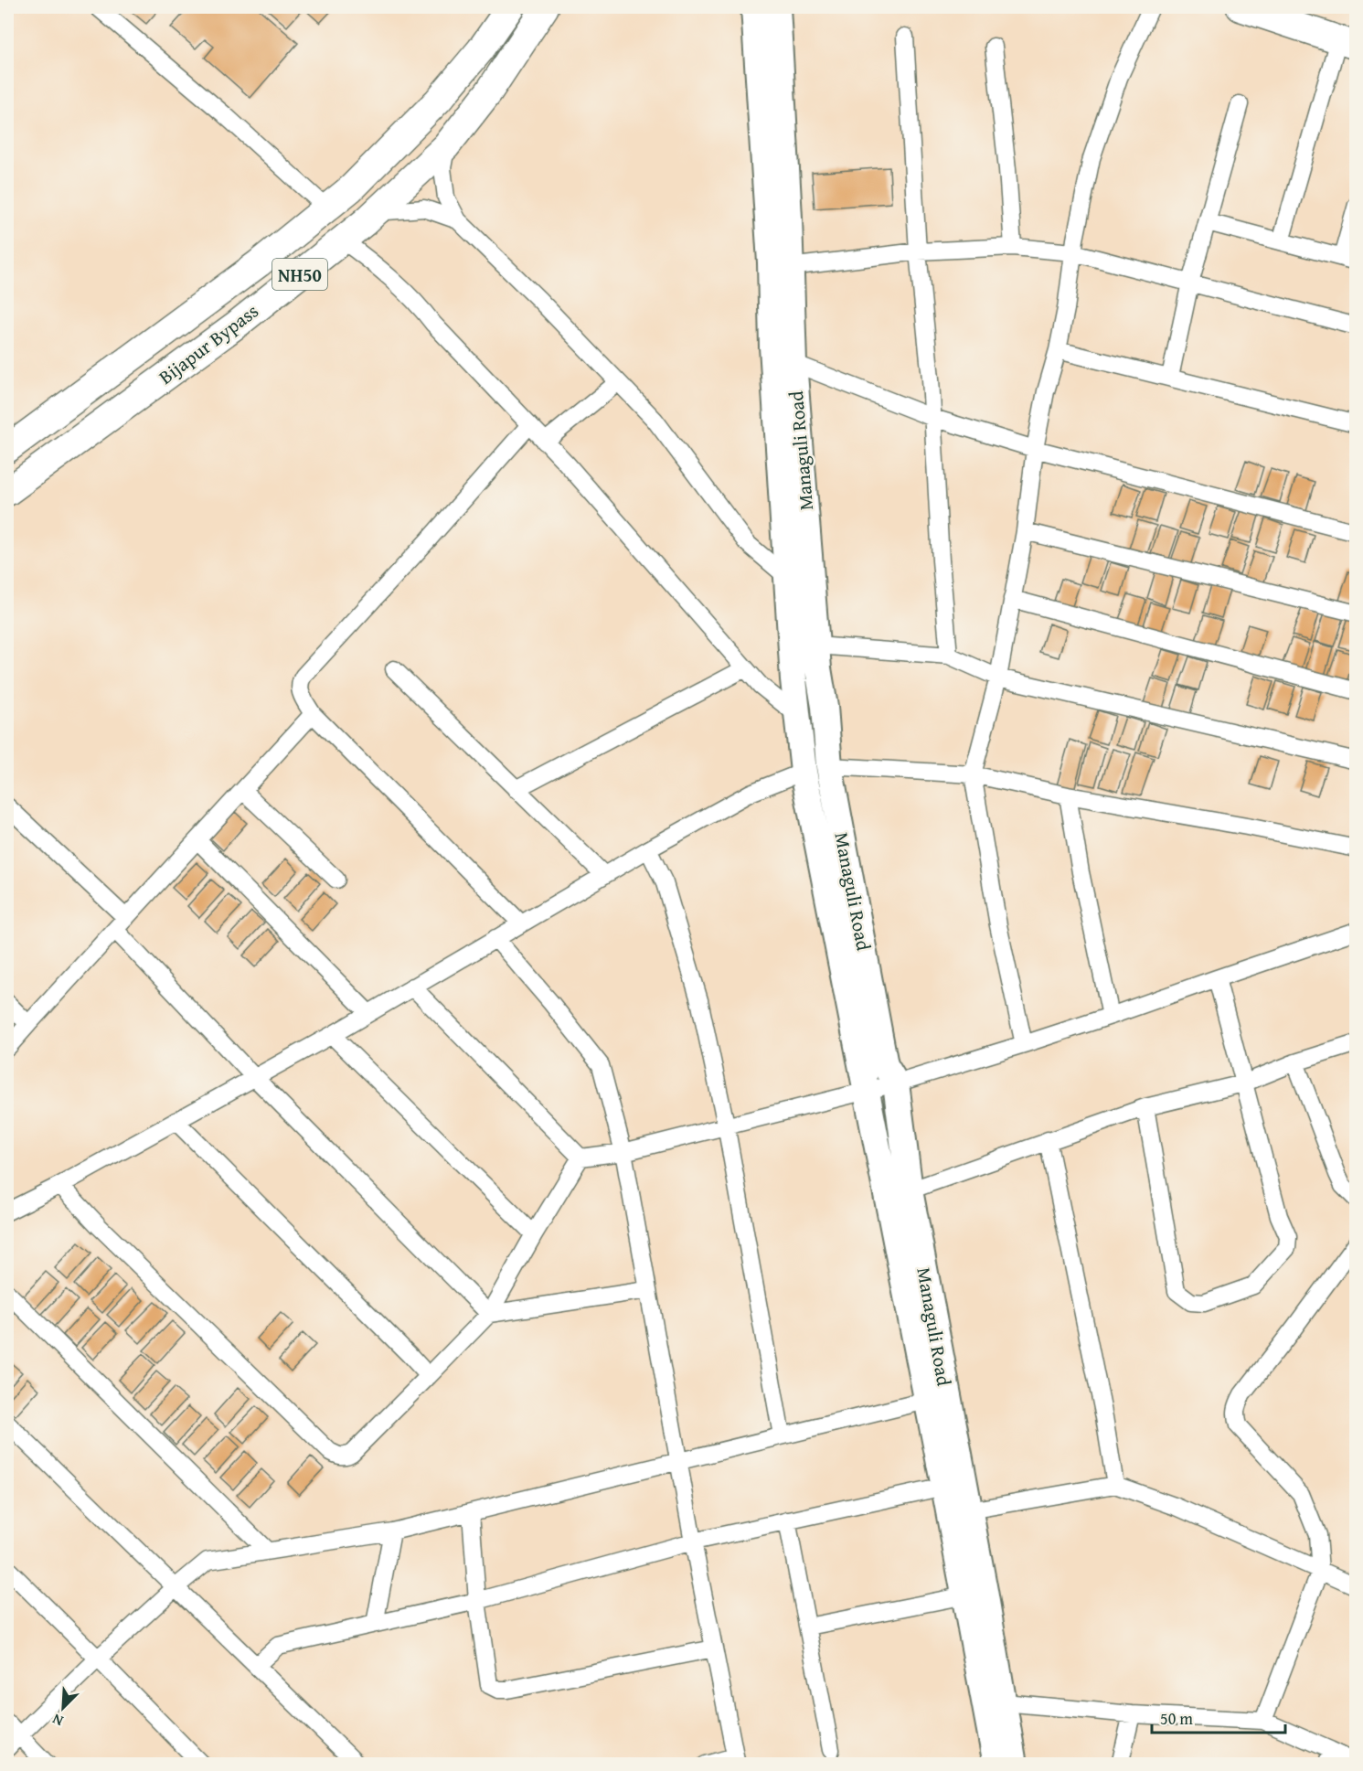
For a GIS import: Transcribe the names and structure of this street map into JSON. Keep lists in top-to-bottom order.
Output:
{
  "streets": {
    "highway": ["NH50", "Bijapur Bypass"],
    "main road": ["Managuli Road"]
  },
  "scale_bar": "50 m",
  "north": "bottom left"
}
